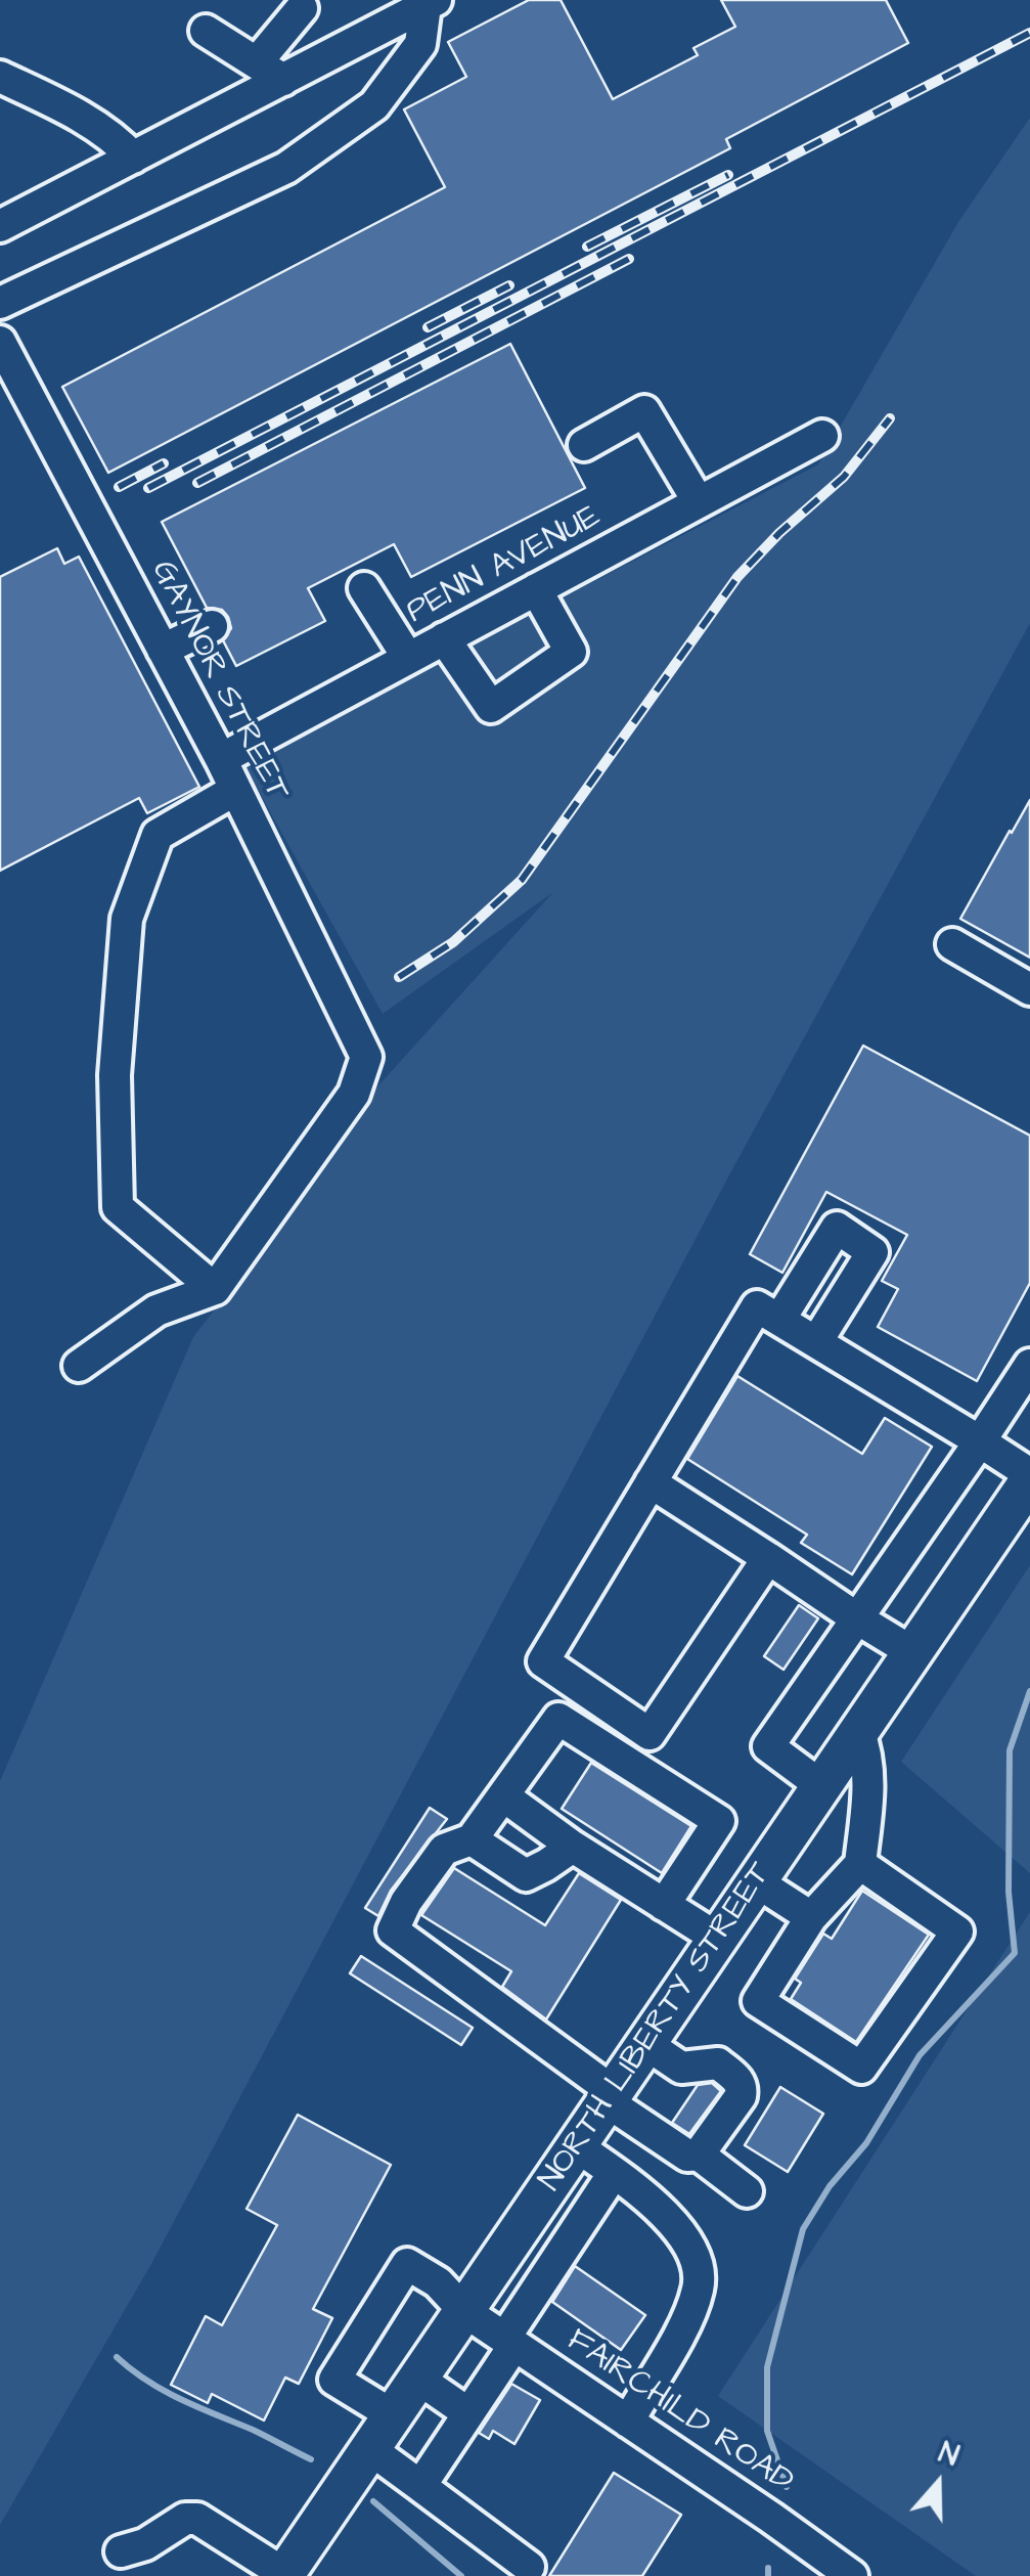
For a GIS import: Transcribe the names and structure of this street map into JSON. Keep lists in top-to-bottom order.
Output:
{
  "streets": {
    "main road": ["NORTH LIBERTY STREET"],
    "street": ["PENN AVENUE", "GAYNOR STREET", "FAIRCHILD ROAD"]
  },
  "crossings": [
    ["PENN AVENUE", "GAYNOR STREET"],
    ["NORTH LIBERTY STREET", "FAIRCHILD ROAD"]
  ],
  "north": "top"
}
